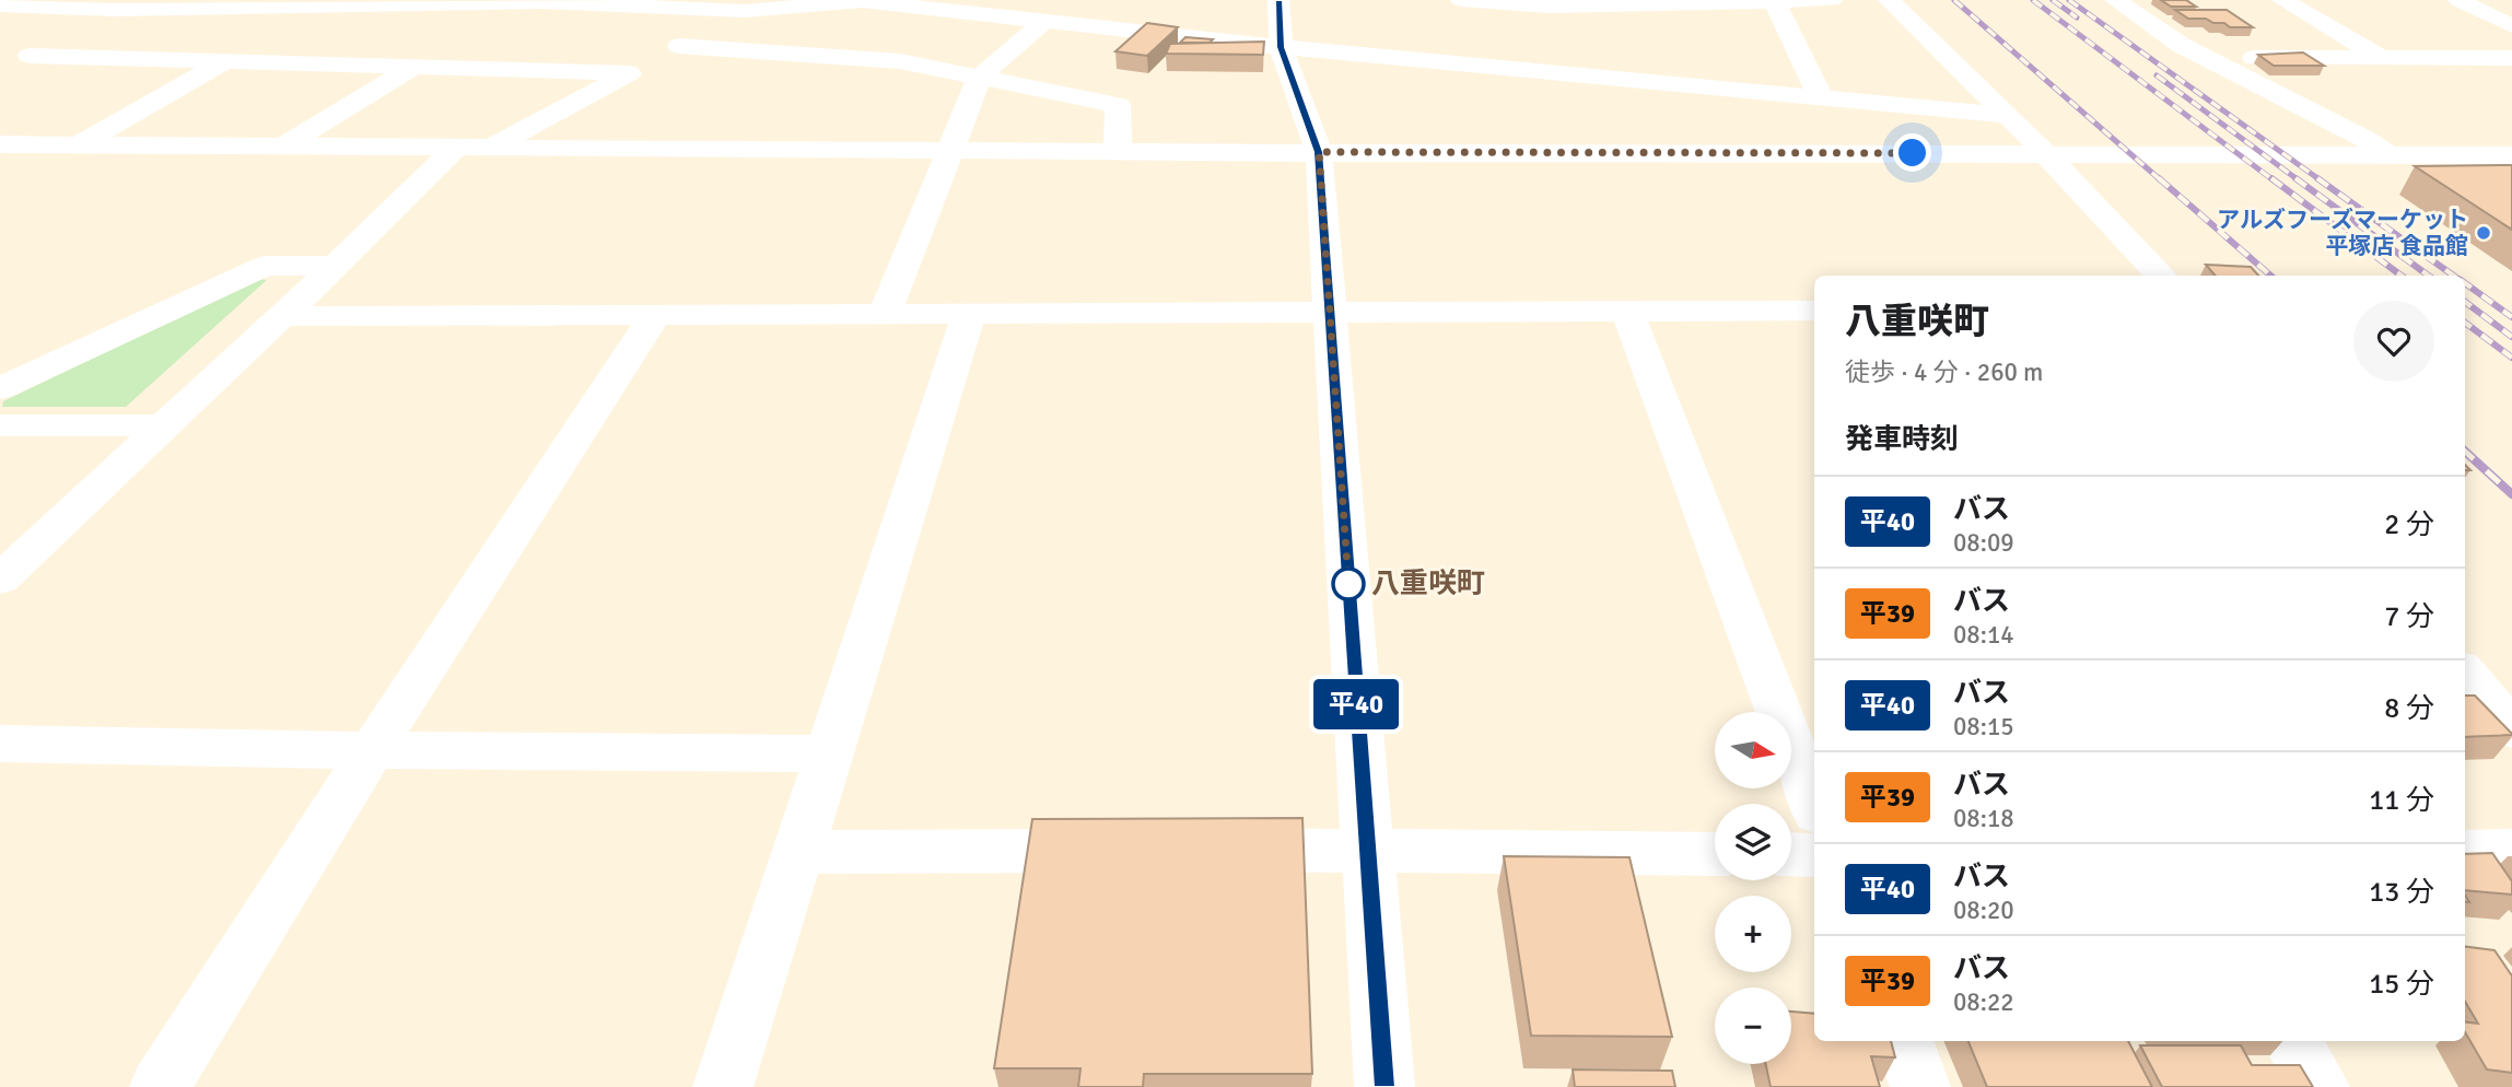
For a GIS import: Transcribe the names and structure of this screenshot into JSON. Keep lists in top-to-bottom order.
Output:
{
  "places": ["アルズフーズマーケット 平塚店 食品館", "八重咲町"],
  "lines": ["bus line 平40"],
  "north": "right",
  "page": {
    "on_map": "平40",
    "heading": [
      ["八重咲町", "徒歩 · 4 分 · 260 m"],
      "発車時刻"
    ],
    "list": [
      {
        "mark": "平40",
        "name": "バス",
        "note": "08:09",
        "value": "2 分"
      },
      {
        "mark": "平39",
        "name": "バス",
        "note": "08:14",
        "value": "7 分"
      },
      {
        "mark": "平40",
        "name": "バス",
        "note": "08:15",
        "value": "8 分"
      },
      {
        "mark": "平39",
        "name": "バス",
        "note": "08:18",
        "value": "11 分"
      },
      {
        "mark": "平40",
        "name": "バス",
        "note": "08:20",
        "value": "13 分"
      },
      {
        "mark": "平39",
        "name": "バス",
        "note": "08:22",
        "value": "15 分"
      }
    ],
    "map_buttons": ["+", "−"]
  }
}
